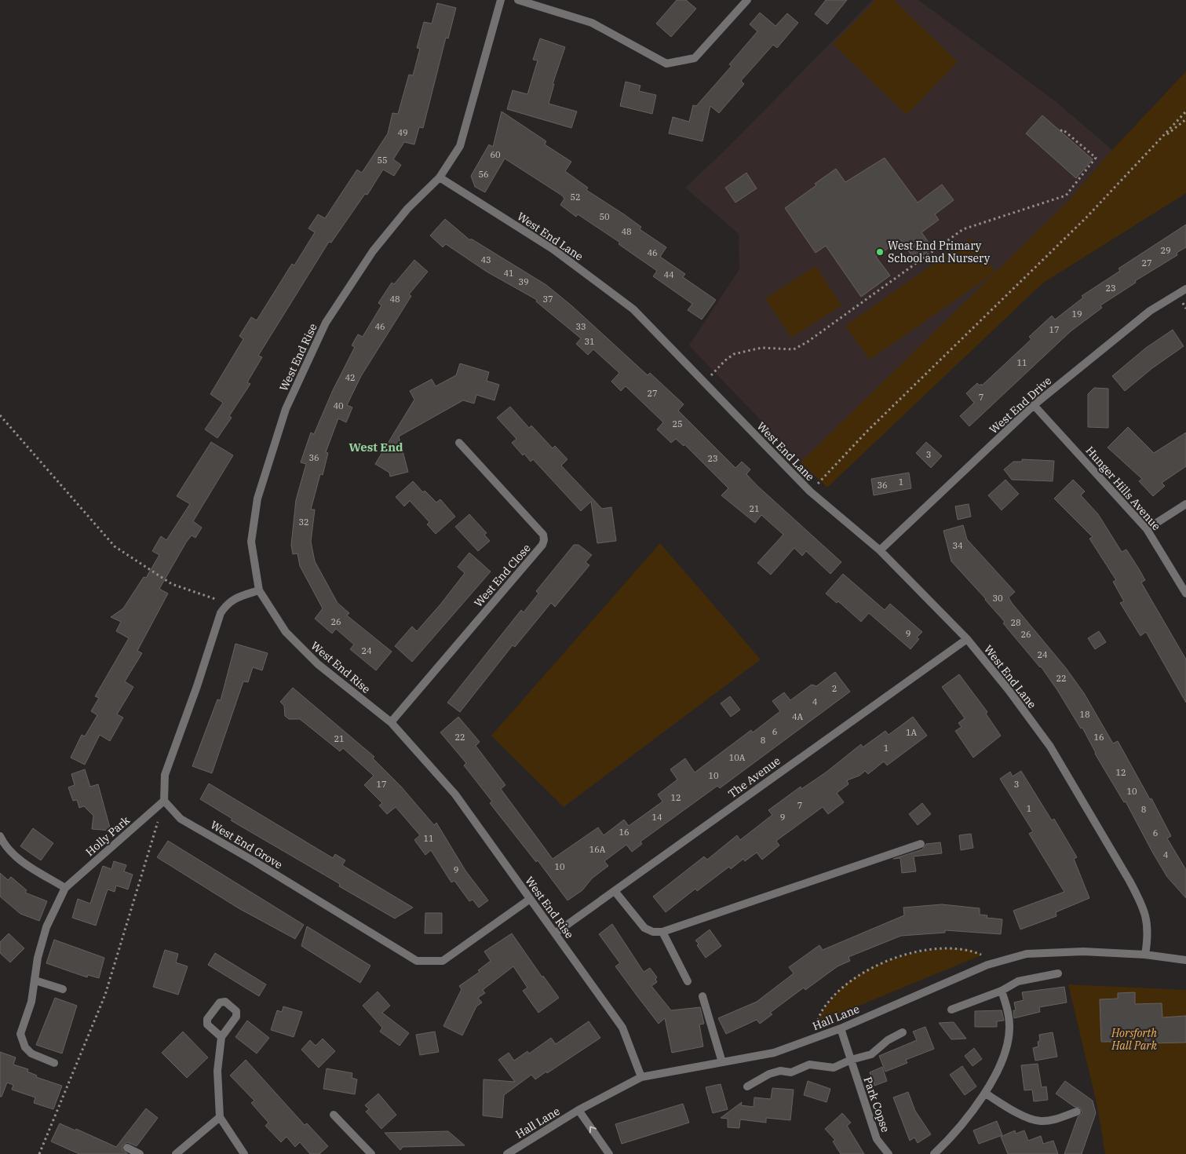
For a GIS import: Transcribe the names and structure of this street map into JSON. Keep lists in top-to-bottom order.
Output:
{
  "streets": {
    "street": [
      "West End Lane",
      "West End Rise",
      "West End Drive",
      "Hunger Hills Avenue",
      "West End Close",
      "The Avenue",
      "Holly Park",
      "West End Grove",
      "Hall Lane",
      "Park Copse"
    ]
  },
  "crossings": [
    ["West End Lane", "West End Rise"],
    ["West End Lane", "West End Drive"],
    ["West End Lane", "The Avenue"],
    ["West End Lane", "Hall Lane"],
    ["West End Rise", "West End Close"],
    ["West End Rise", "The Avenue"],
    ["West End Rise", "West End Grove"],
    ["West End Rise", "Hall Lane"],
    ["West End Drive", "Hunger Hills Avenue"],
    ["Holly Park", "West End Grove"],
    ["Hall Lane", "Park Copse"]
  ],
  "districts": ["West End"],
  "parks": ["Horsforth Hall Park"],
  "places": ["West End Primary School and Nursery"],
  "house_numbers": [
    "49",
    "60",
    "55",
    "56",
    "52",
    "50",
    "48",
    "29",
    "46",
    "43",
    "27",
    "41",
    "44",
    "39",
    "23",
    "48",
    "37",
    "19",
    "46",
    "33",
    "17",
    "31",
    "11",
    "42",
    "27",
    "7",
    "40",
    "25",
    "3",
    "36",
    "23",
    "1",
    "36",
    "21",
    "32",
    "34",
    "30",
    "26",
    "28",
    "9",
    "26",
    "24",
    "24",
    "22",
    "2",
    "4",
    "18",
    "4A",
    "6",
    "1A",
    "22",
    "16",
    "21",
    "8",
    "1",
    "10A",
    "12",
    "10",
    "17",
    "3",
    "10",
    "12",
    "7",
    "1",
    "8",
    "14",
    "9",
    "16",
    "6",
    "11",
    "16A",
    "4",
    "10",
    "9"
  ]
}
